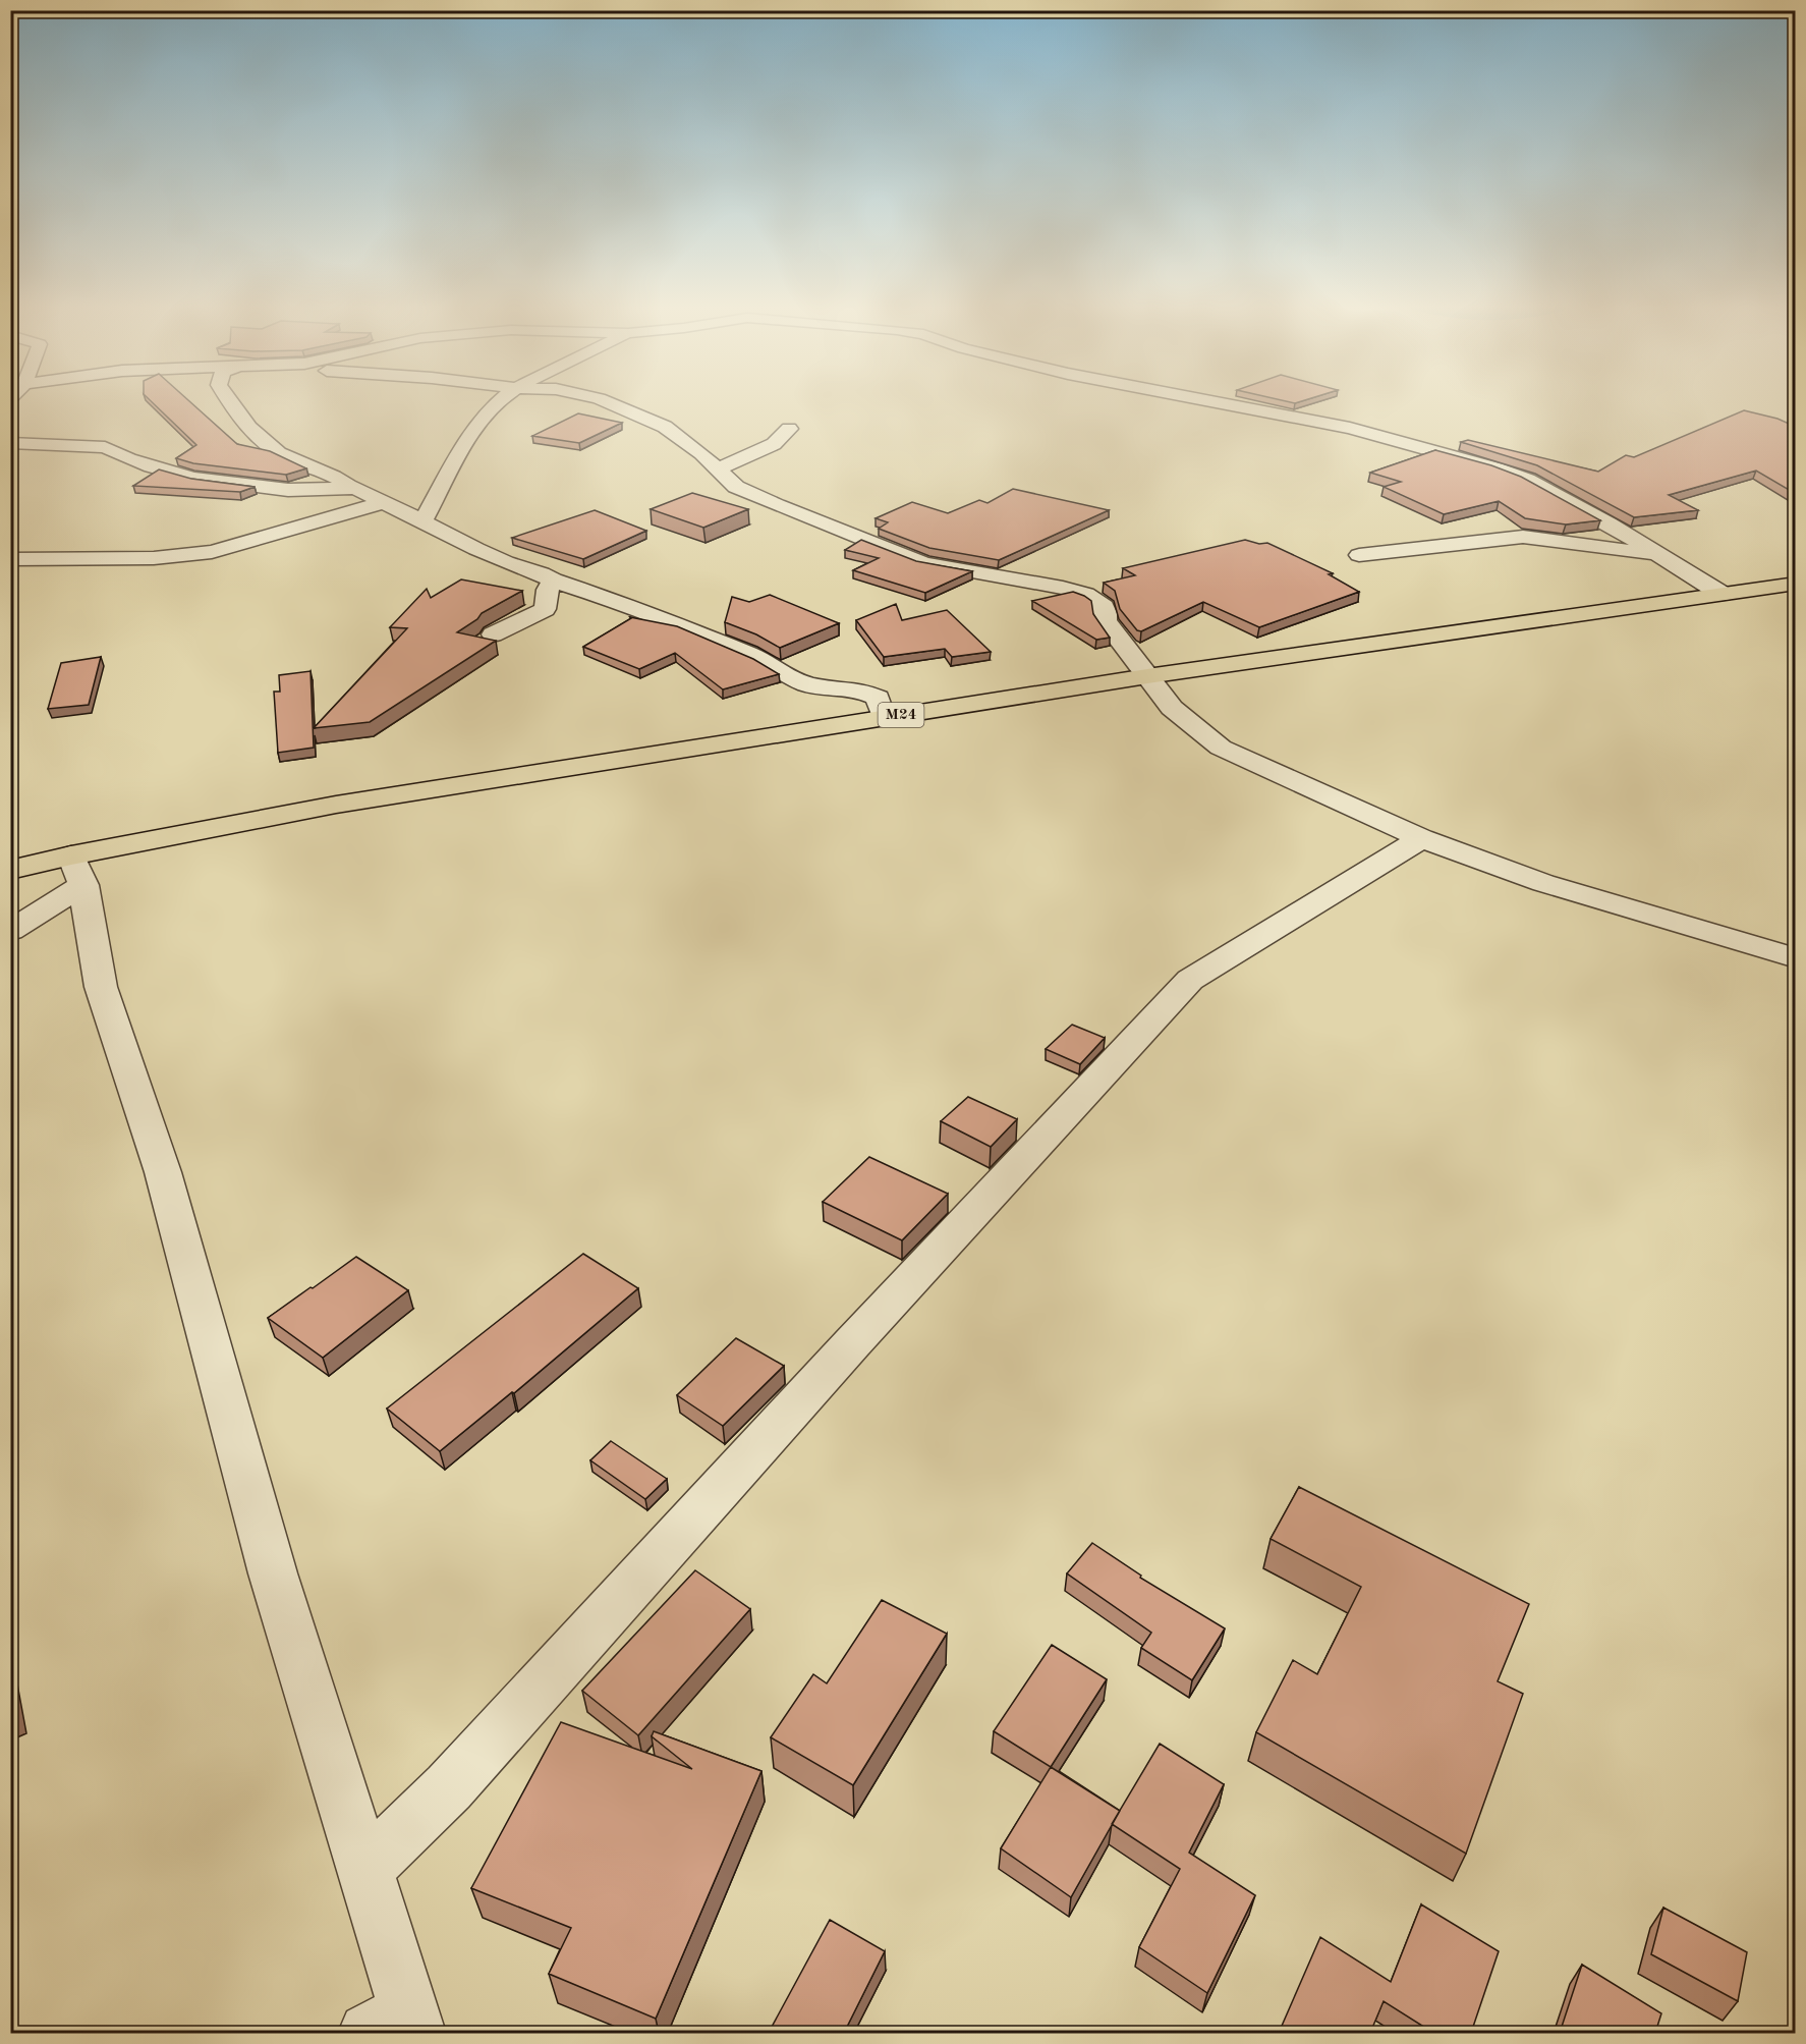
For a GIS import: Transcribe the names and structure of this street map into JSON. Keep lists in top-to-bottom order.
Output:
{
  "streets": {
    "main road": ["M24"]
  }
}
